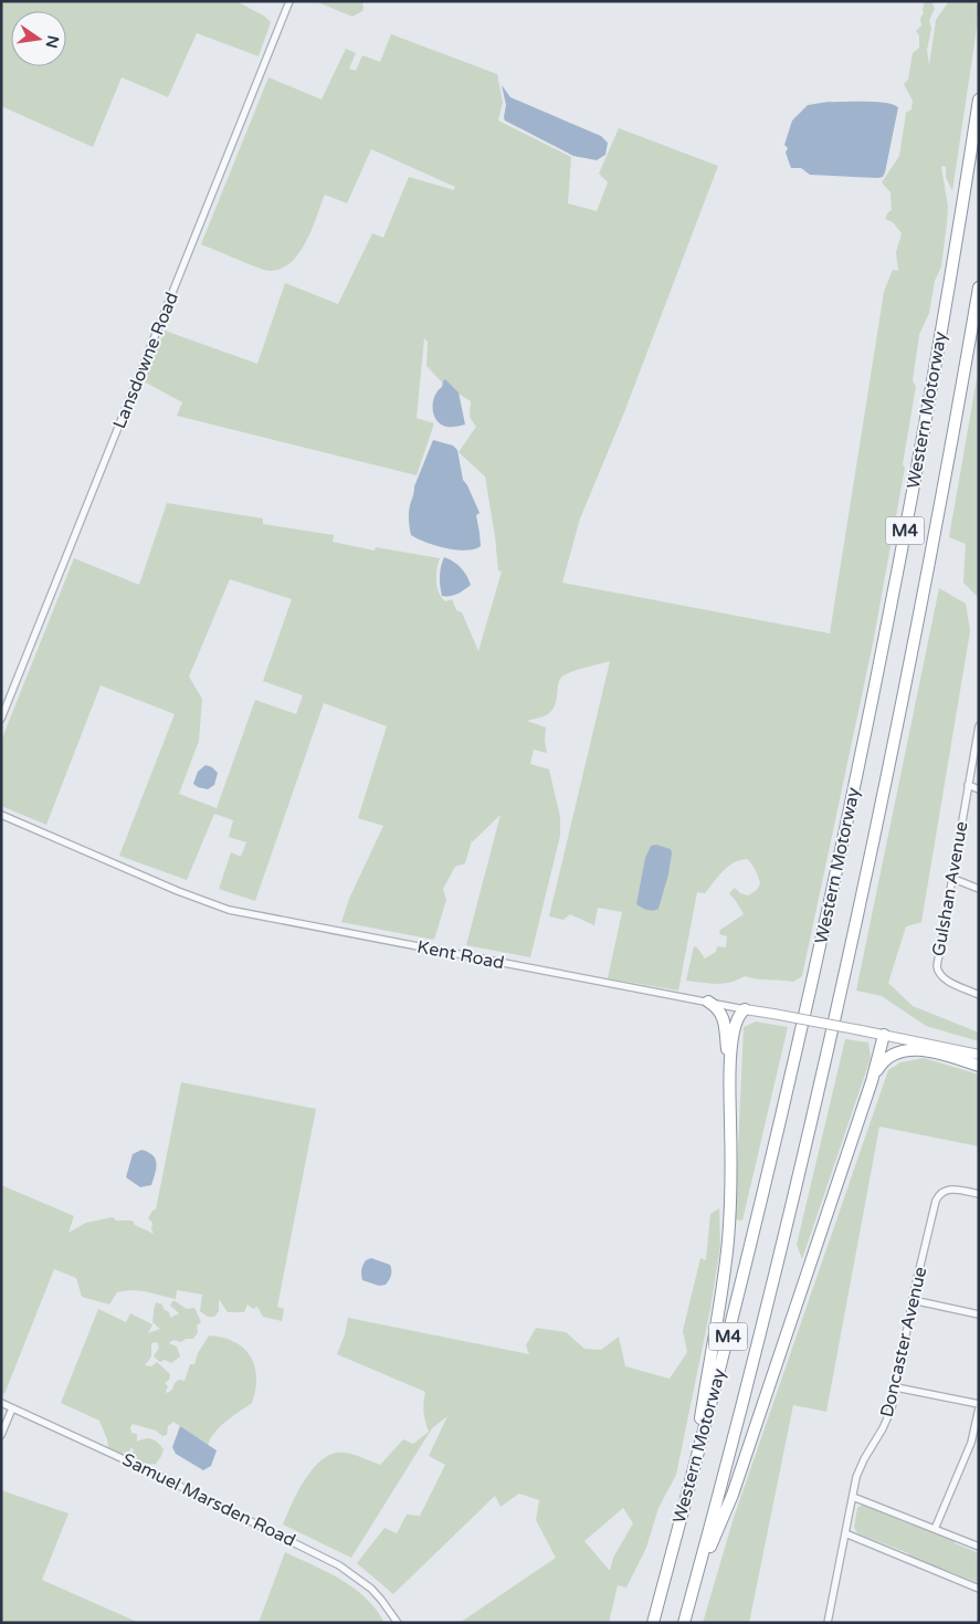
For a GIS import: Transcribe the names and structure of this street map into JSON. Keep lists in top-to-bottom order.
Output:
{
  "streets": {
    "highway": ["Western Motorway", "M4"],
    "main road": ["Kent Road"],
    "street": [
      "Lansdowne Road",
      "Gulshan Avenue",
      "Doncaster Avenue",
      "Samuel Marsden Road"
    ]
  },
  "north": "right"
}
